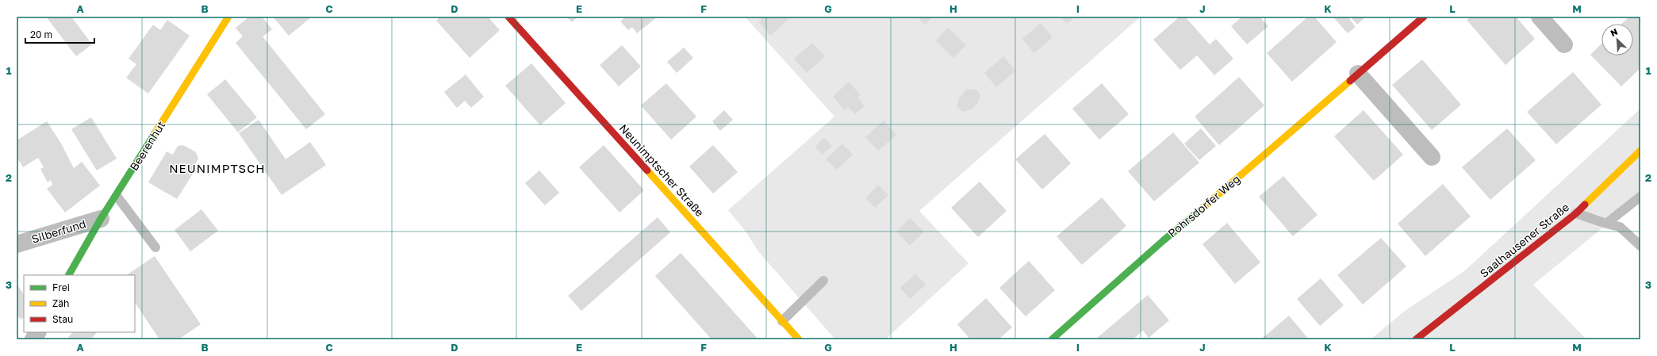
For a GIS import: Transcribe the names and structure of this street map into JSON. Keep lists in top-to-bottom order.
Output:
{
  "streets": {
    "street": [
      "Beerenhut",
      "Neunimptscher Straße",
      "Pohrsdorfer Weg",
      "Silberfund",
      "Saalhausener Straße"
    ]
  },
  "crossings": [
    ["Beerenhut", "Silberfund"]
  ],
  "districts": ["NEUNIMPTSCH"],
  "legend": ["Frei", "Zäh", "Stau"],
  "scale_bar": "20 m",
  "north": "top left",
  "grid": {
    "columns": [
      "A",
      "B",
      "C",
      "D",
      "E",
      "F",
      "G",
      "H",
      "I",
      "J",
      "K",
      "L",
      "M"
    ],
    "rows": ["1", "2", "3"]
  }
}
